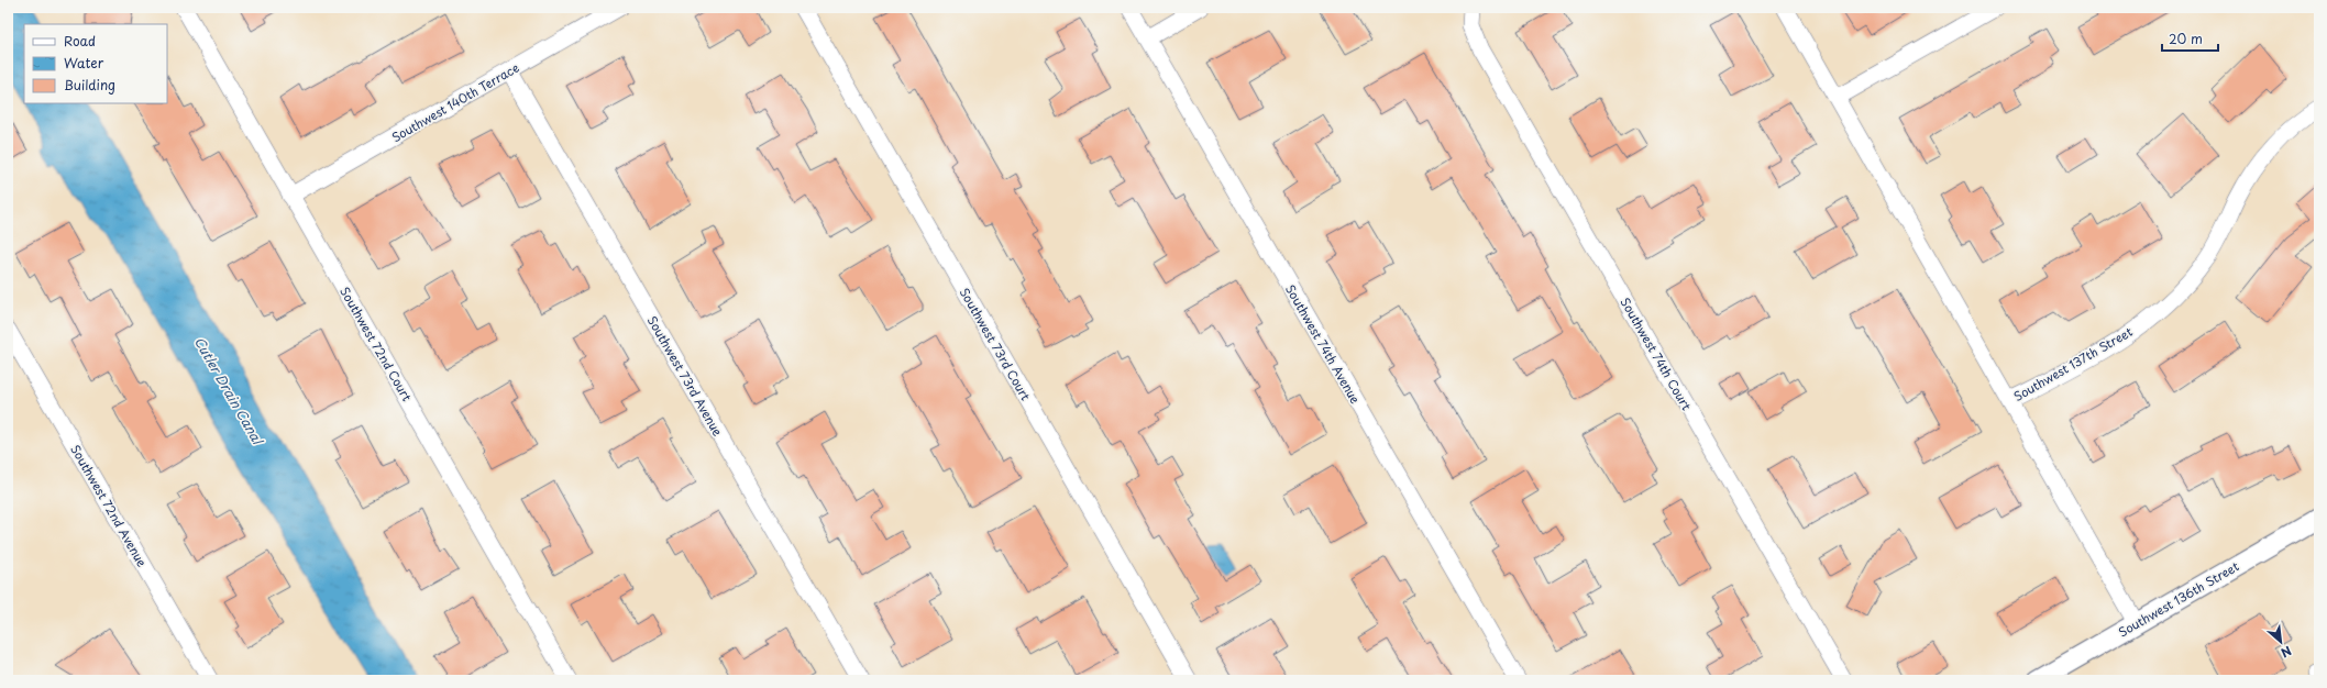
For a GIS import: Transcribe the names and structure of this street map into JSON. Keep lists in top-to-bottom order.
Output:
{
  "streets": {
    "street": [
      "Southwest 140th Terrace",
      "Southwest 72nd Court",
      "Southwest 73rd Court",
      "Southwest 74th Avenue",
      "Southwest 74th Court",
      "Southwest 137th Street",
      "Southwest 73rd Avenue",
      "Southwest 72nd Avenue",
      "Southwest 136th Street"
    ]
  },
  "crossings": [
    ["Southwest 140th Terrace", "Southwest 72nd Court"],
    ["Southwest 140th Terrace", "Southwest 73rd Avenue"]
  ],
  "water": ["Cutler Drain Canal"],
  "legend": ["Road", "Water", "Building"],
  "scale_bar": "20 m",
  "north": "bottom right"
}
